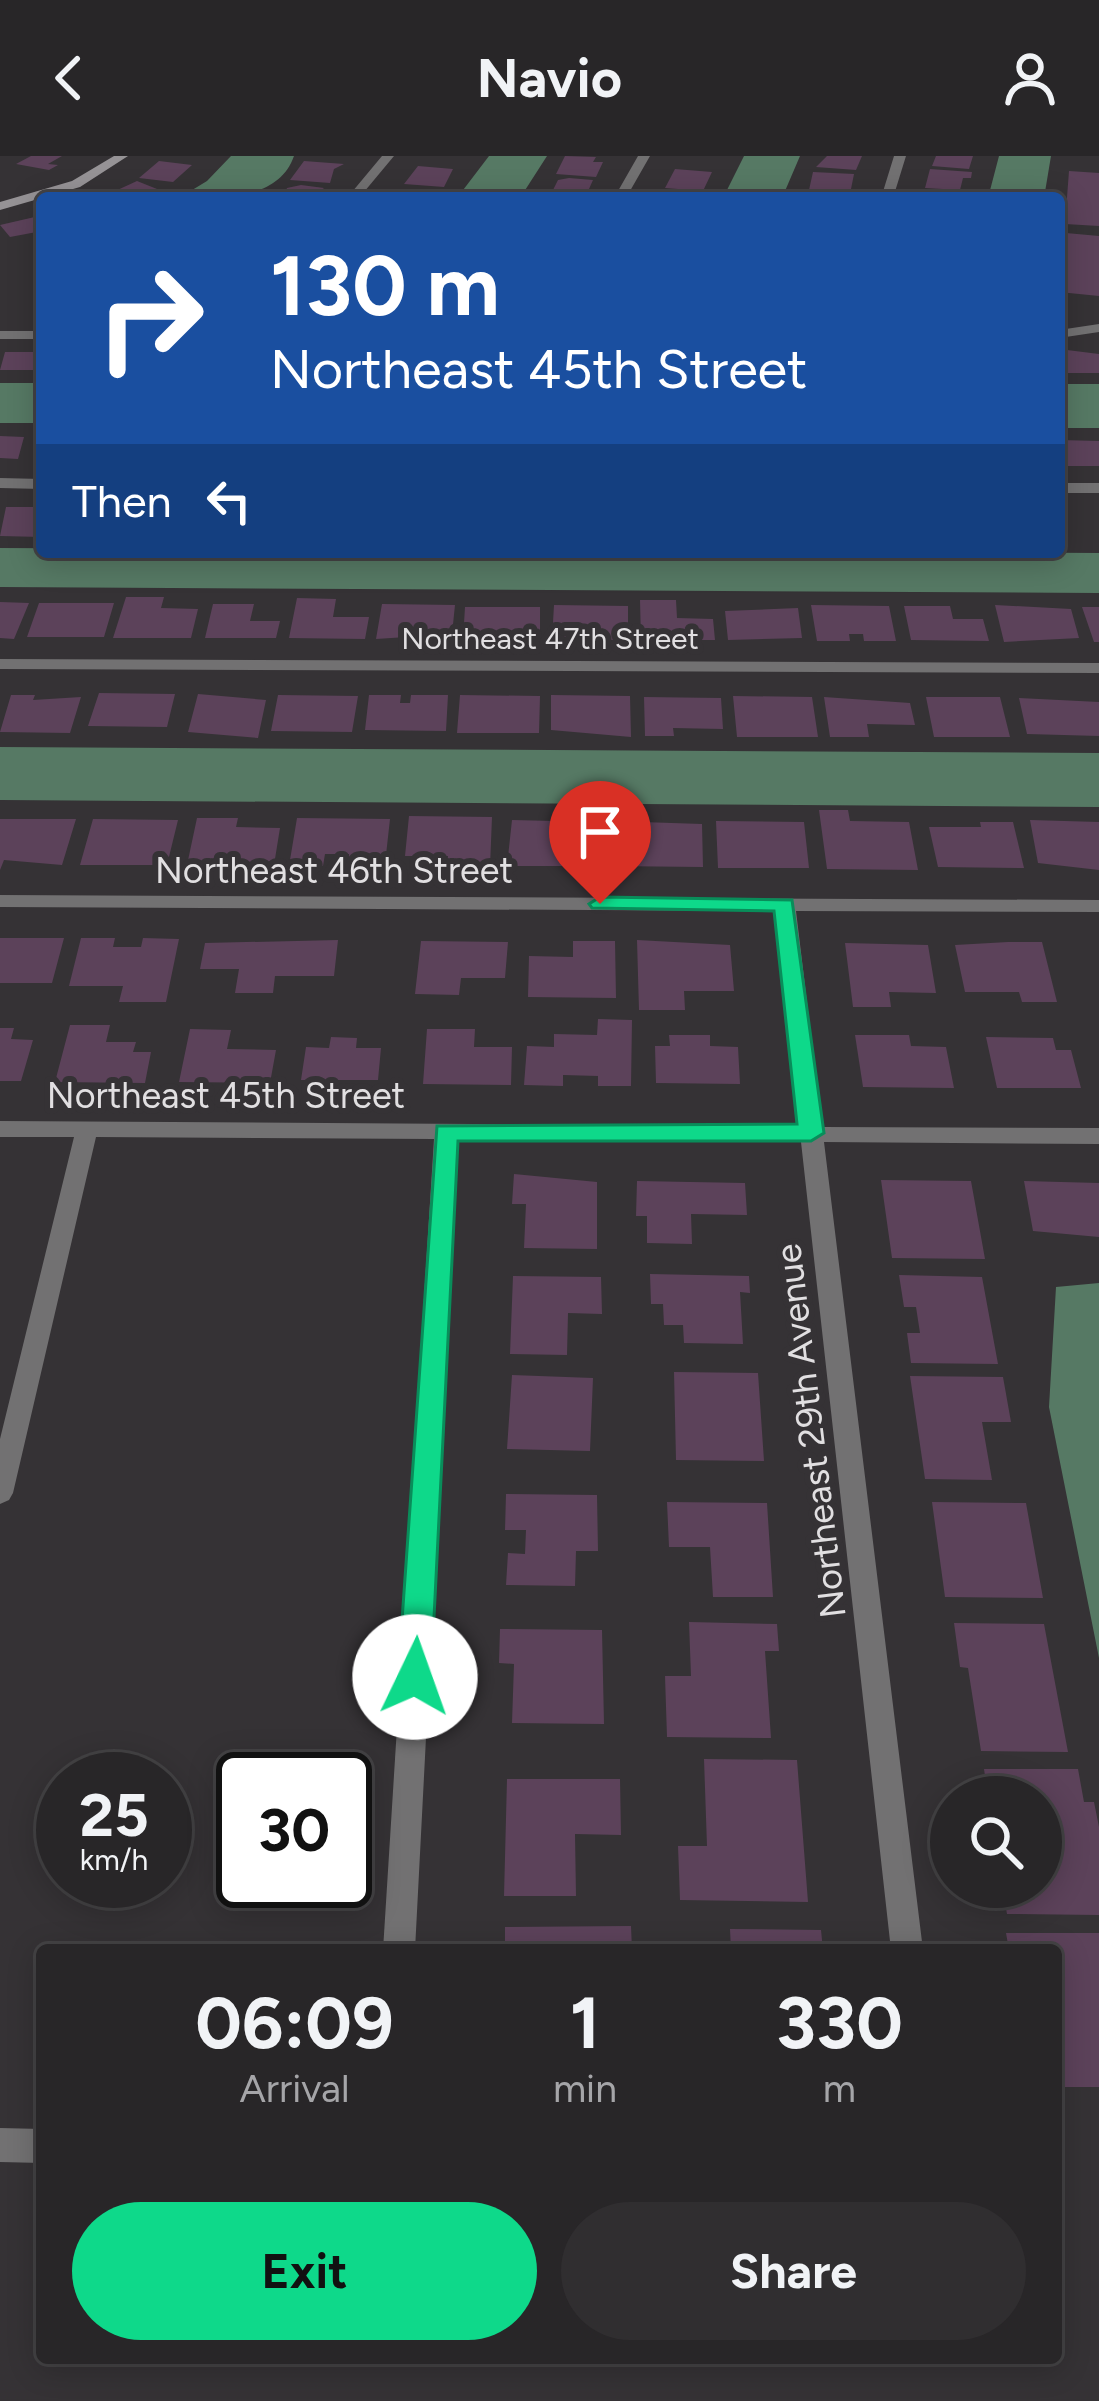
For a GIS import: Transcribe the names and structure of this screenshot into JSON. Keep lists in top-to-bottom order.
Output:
{
  "streets": {
    "street": [
      "Northeast 47th Street",
      "Northeast 46th Street",
      "Northeast 45th Street",
      "Northeast 29th Avenue"
    ]
  },
  "crossings": [
    ["Northeast 46th Street", "Northeast 29th Avenue"],
    ["Northeast 45th Street", "Northeast 29th Avenue"]
  ],
  "page": {
    "header": "Navio",
    "turn": ["130 m", "Northeast 45th Street"],
    "then": "Then",
    "speed": "25 km/h",
    "limit": "30",
    "eta": [
      "06:09",
      "Arrival",
      "1",
      "min",
      "330",
      "m"
    ],
    "buttons": ["Exit", "Share"]
  }
}
